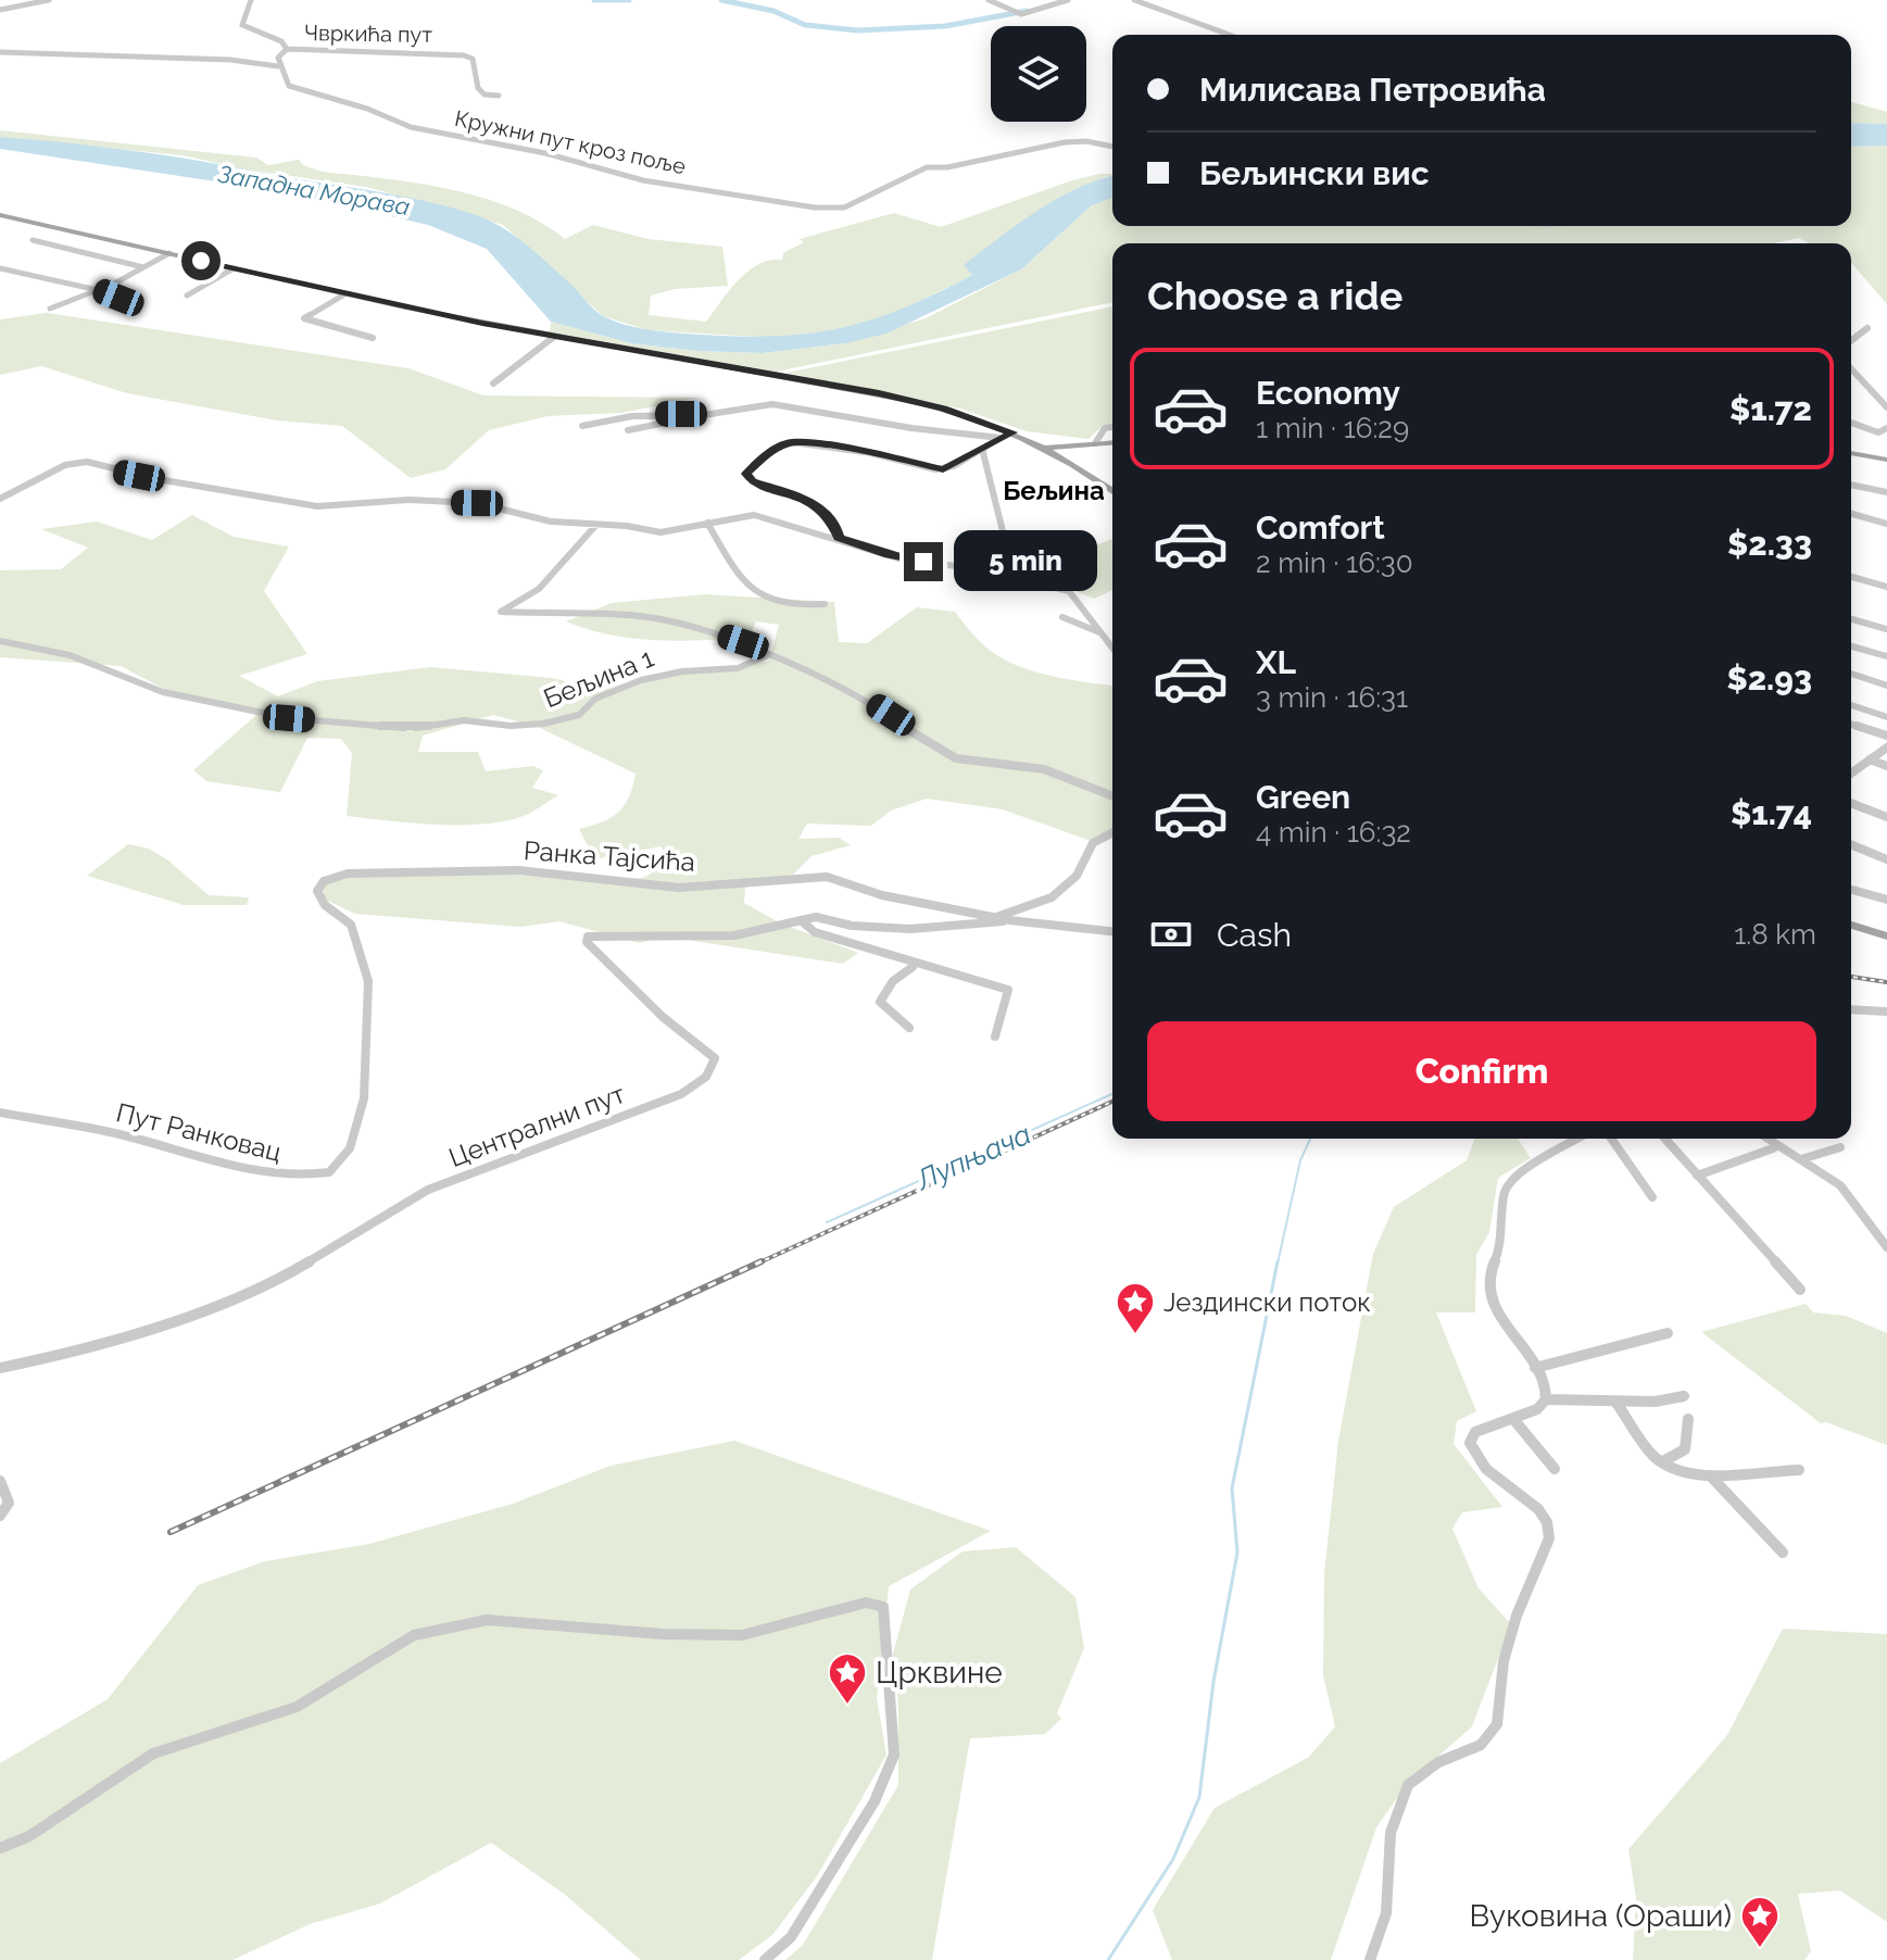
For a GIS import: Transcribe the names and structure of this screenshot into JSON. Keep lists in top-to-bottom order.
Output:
{
  "streets": {
    "street": [
      "Чвркића пут",
      "Кружни пут кроз поље",
      "Бељина 1",
      "Ранка Тајсића",
      "Централни пут",
      "Пут Ранковац"
    ]
  },
  "crossings": [
    ["Ранка Тајсића", "Централни пут"],
    ["Ранка Тајсића", "Пут Ранковац"]
  ],
  "districts": ["Бељина"],
  "water": ["Западна Морава", "Лупњача"],
  "places": {
    "place": ["Јездински поток", "Црквине", "Вуковина (Ораши)"]
  },
  "page": {
    "banner": ["Милисава Петровића", "Бељински вис"],
    "heading": "Choose a ride",
    "list": [
      {
        "name": "Economy",
        "note": "1 min · 16:29",
        "value": "$1.72"
      },
      {
        "name": "Comfort",
        "note": "2 min · 16:30",
        "value": "$2.33"
      },
      {
        "name": "XL",
        "note": "3 min · 16:31",
        "value": "$2.93"
      },
      {
        "name": "Green",
        "note": "4 min · 16:32",
        "value": "$1.74"
      }
    ],
    "bubble": "5 min",
    "pay": ["Cash", "1.8 km"],
    "buttons": "Confirm"
  }
}
